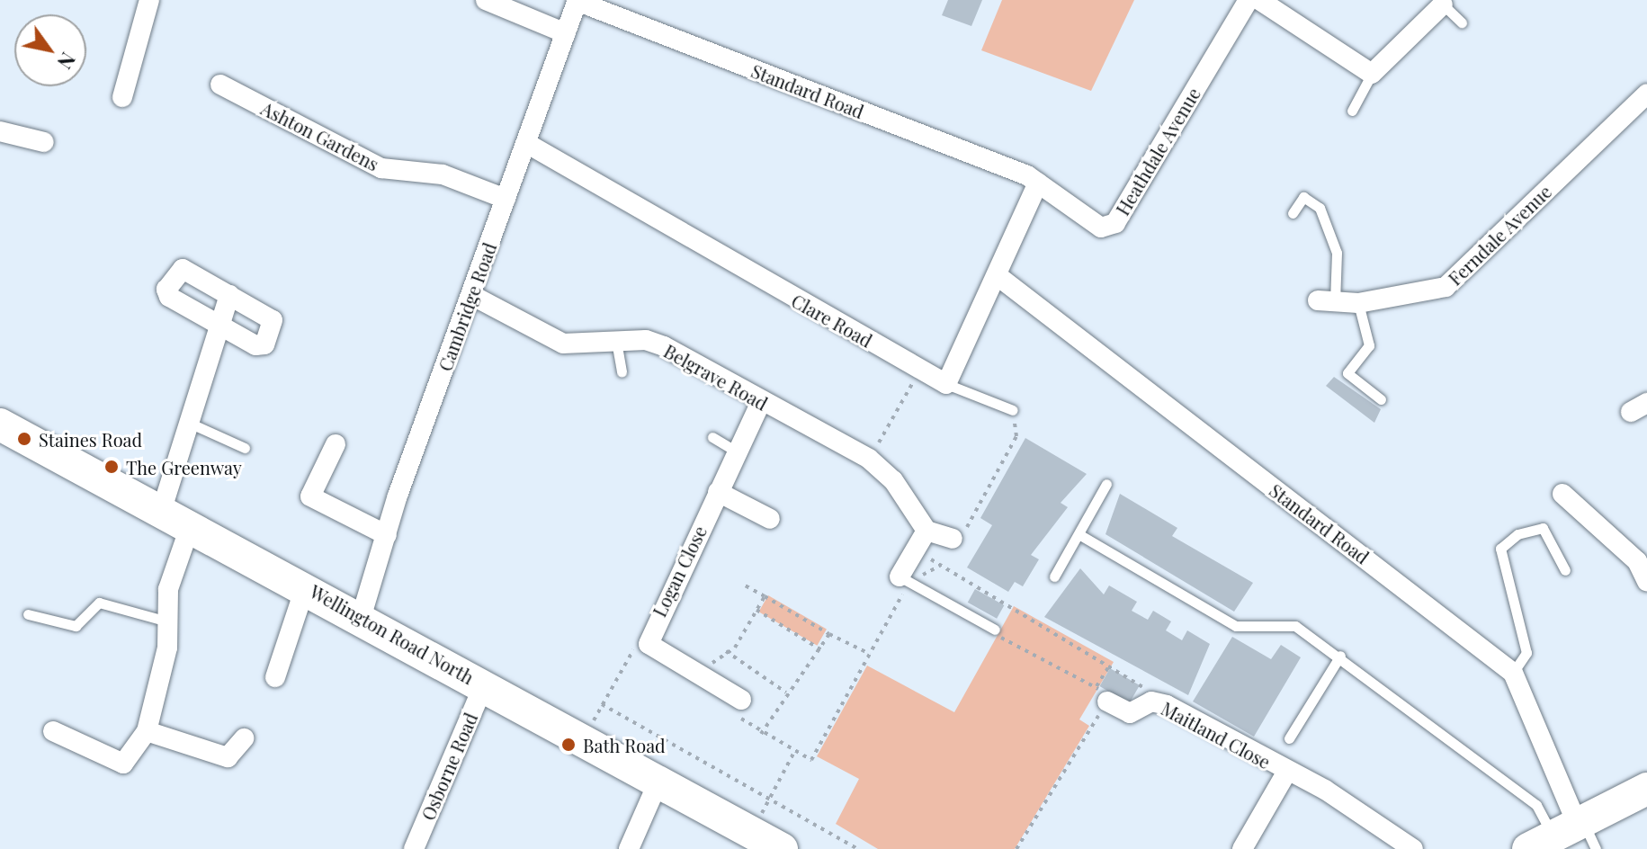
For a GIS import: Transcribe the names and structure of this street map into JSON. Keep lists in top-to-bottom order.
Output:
{
  "streets": {
    "main road": ["Wellington Road North"],
    "street": [
      "Standard Road",
      "Ashton Gardens",
      "Heathdale Avenue",
      "Ferndale Avenue",
      "Cambridge Road",
      "Clare Road",
      "Belgrave Road",
      "Logan Close",
      "Maitland Close",
      "Osborne Road"
    ]
  },
  "crossings": [
    ["Standard Road", "Heathdale Avenue"],
    ["Standard Road", "Cambridge Road"],
    ["Ashton Gardens", "Cambridge Road"],
    ["Cambridge Road", "Clare Road"],
    ["Cambridge Road", "Belgrave Road"],
    ["Cambridge Road", "Wellington Road North"],
    ["Belgrave Road", "Logan Close"],
    ["Wellington Road North", "Osborne Road"]
  ],
  "places": ["Staines Road", "The Greenway", "Bath Road"],
  "north": "bottom right"
}
